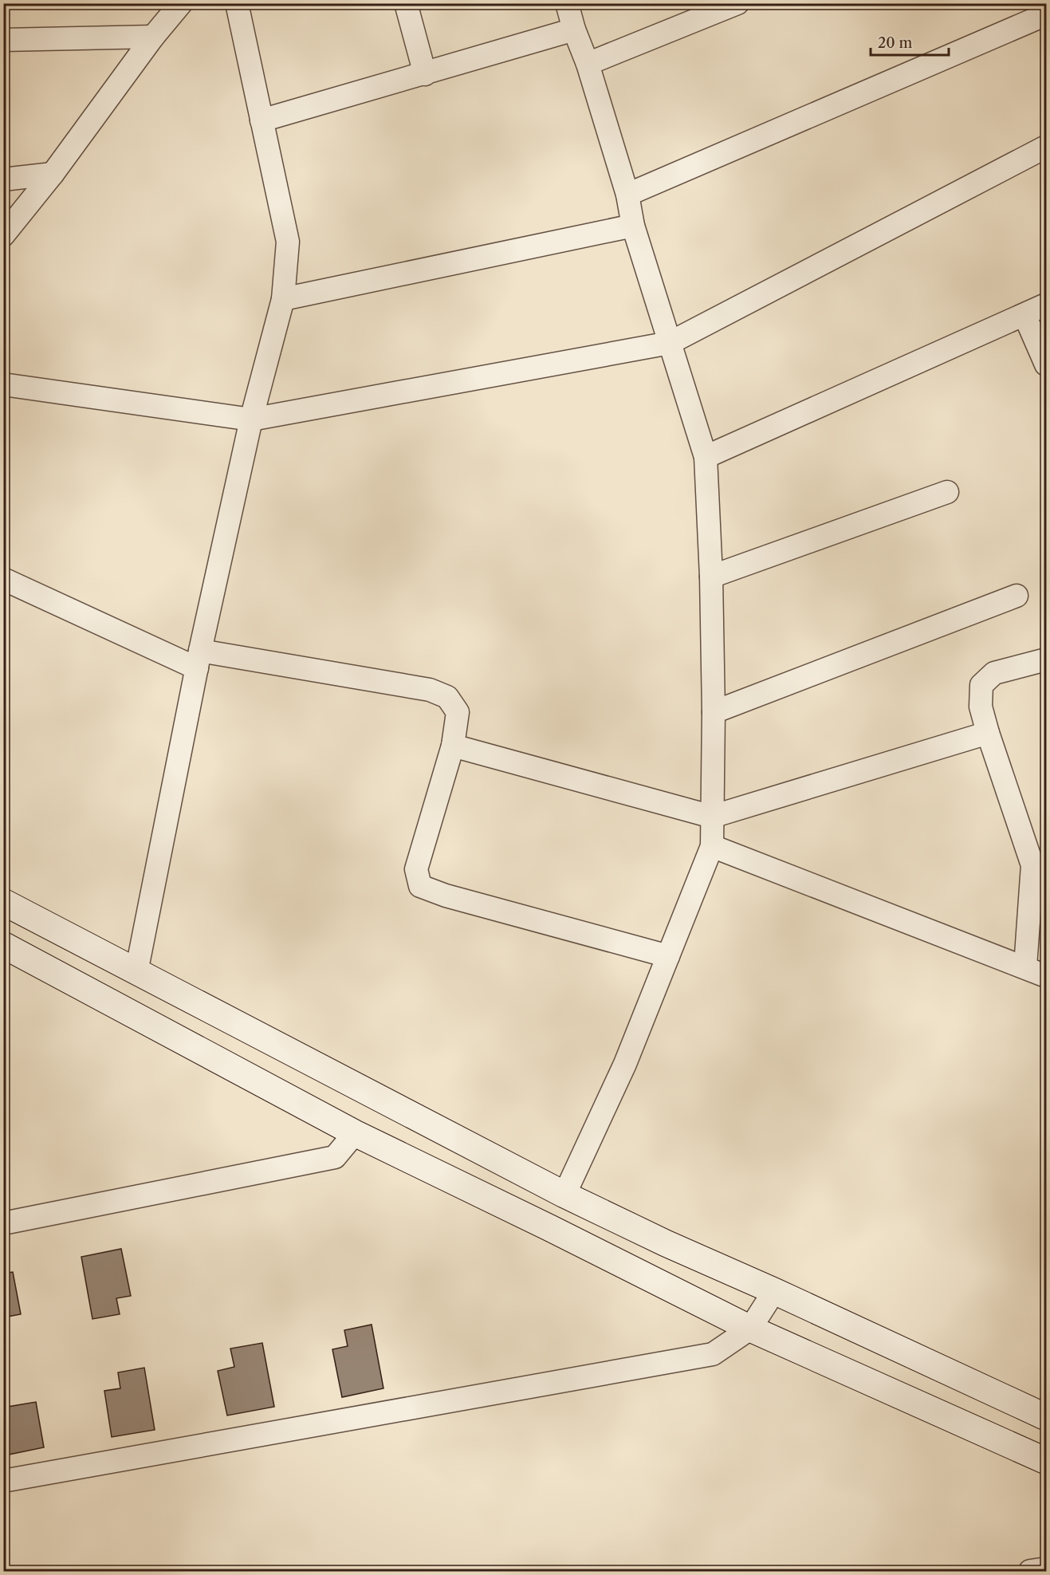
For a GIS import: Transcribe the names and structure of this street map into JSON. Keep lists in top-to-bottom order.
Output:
{
  "scale_bar": "20 m"
}
